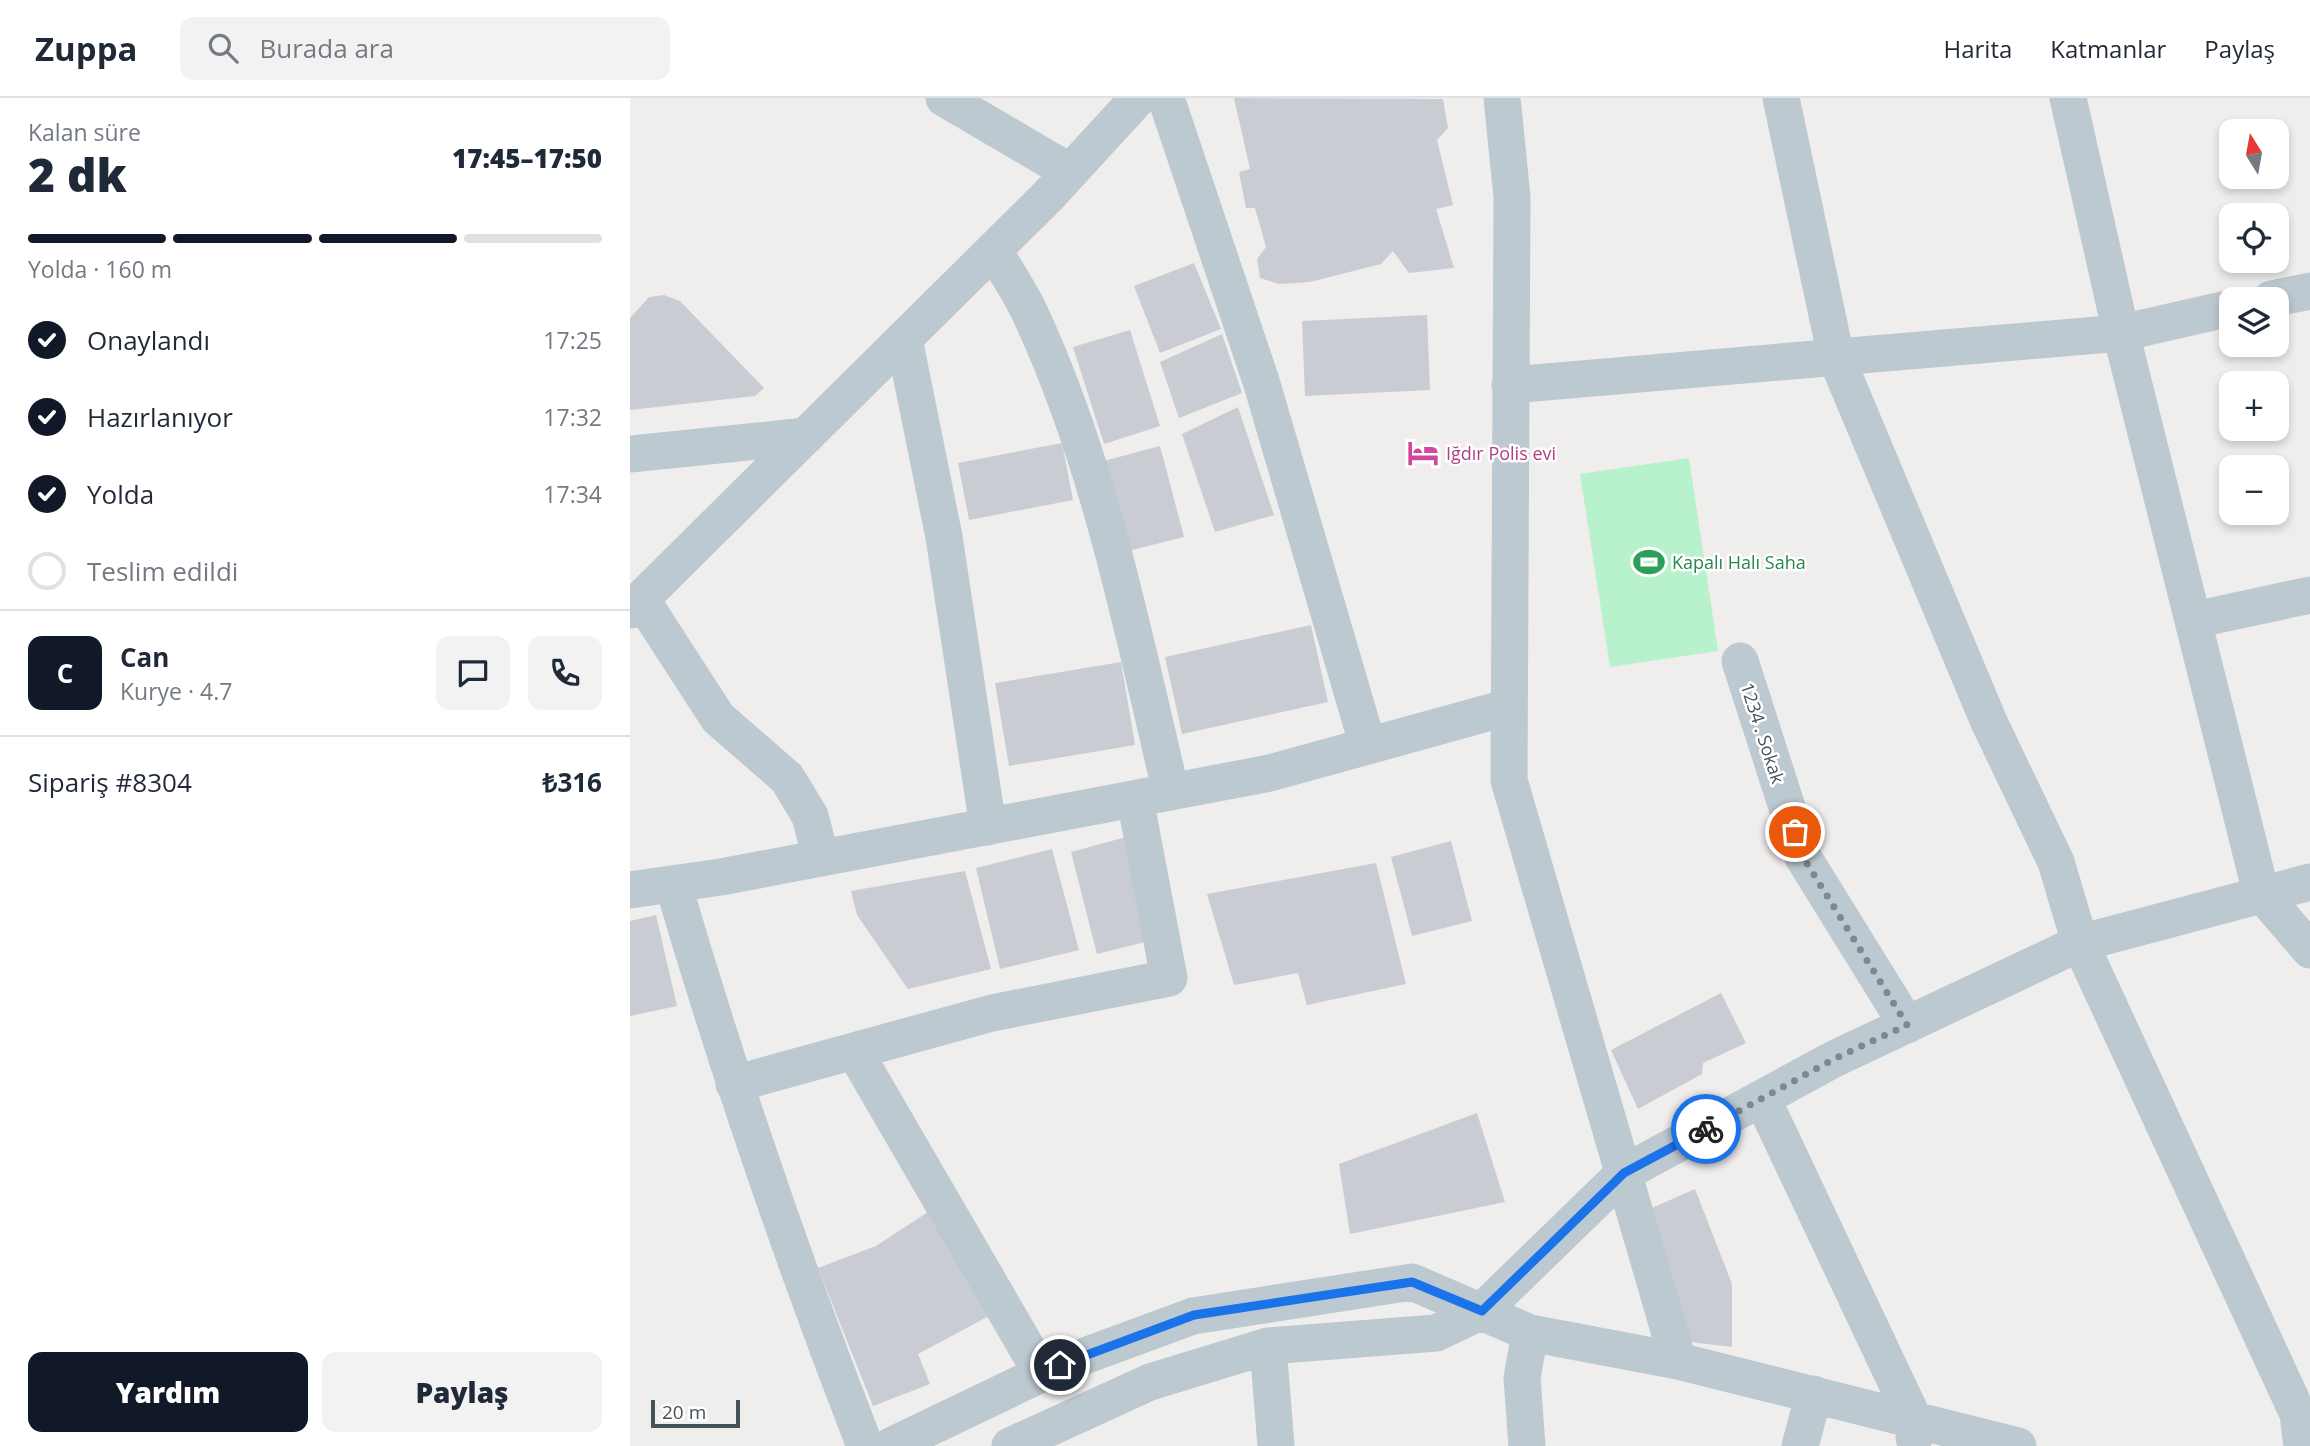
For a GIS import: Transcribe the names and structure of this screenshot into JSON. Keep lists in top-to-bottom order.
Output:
{
  "streets": {
    "street": ["1234 . Sokak"]
  },
  "places": {
    "hotel": ["Iğdır Polis evi"],
    "sports": ["Kapalı Halı Saha"]
  },
  "scale_bar": "20 m",
  "north": "top",
  "page": {
    "header": "Zuppa",
    "search": "Burada ara",
    "nav": ["Harita", "Katmanlar", "Paylaş"],
    "heading": ["2 dk", "Kalan süre", "17:45–17:50"],
    "panel": [
      "Can",
      "Kurye · 4.7",
      "Sipariş #8304",
      "₺316"
    ],
    "map_buttons": ["+", "−"],
    "bar": "Yolda · 160 m",
    "list": [
      ["Onaylandı", "17:25"],
      ["Hazırlanıyor", "17:32"],
      ["Yolda", "17:34"],
      "Teslim edildi"
    ],
    "round": "C",
    "buttons": ["Yardım", "Paylaş"],
    "scale": "20 m"
  }
}
